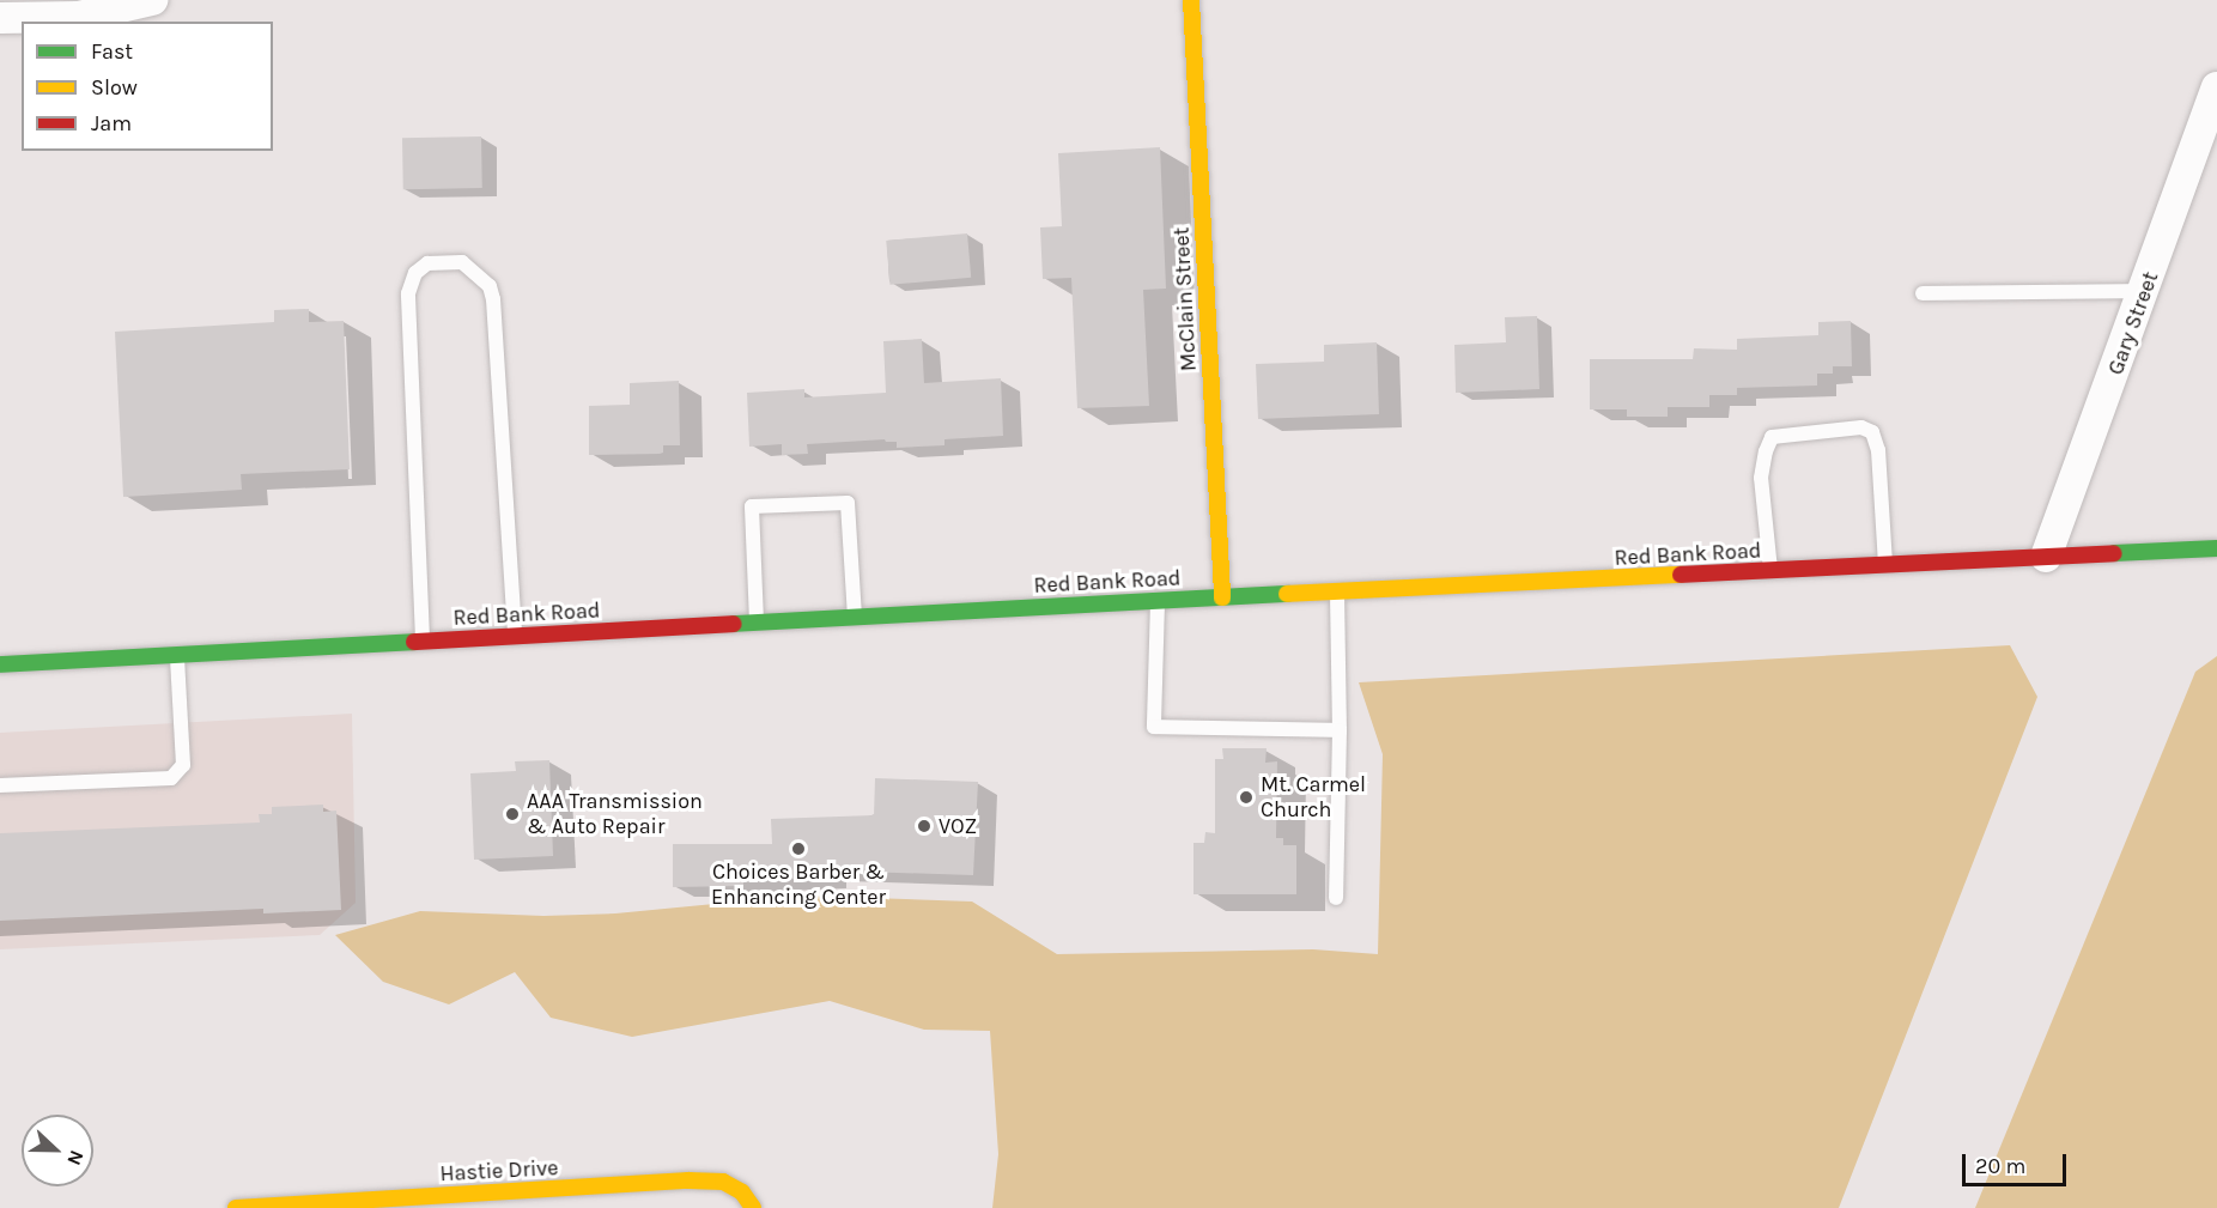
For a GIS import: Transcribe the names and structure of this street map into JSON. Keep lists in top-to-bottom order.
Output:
{
  "streets": {
    "main road": ["McClain Street", "Red Bank Road", "Hastie Drive"],
    "street": ["Gary Street"]
  },
  "crossings": [
    ["McClain Street", "Red Bank Road"],
    ["Gary Street", "Red Bank Road"]
  ],
  "places": [
    "Mt. Carmel Church",
    "AAA Transmission & Auto Repair",
    "VOZ",
    "Choices Barber & Enhancing Center"
  ],
  "legend": ["Fast", "Slow", "Jam"],
  "scale_bar": "20 m",
  "north": "right"
}
